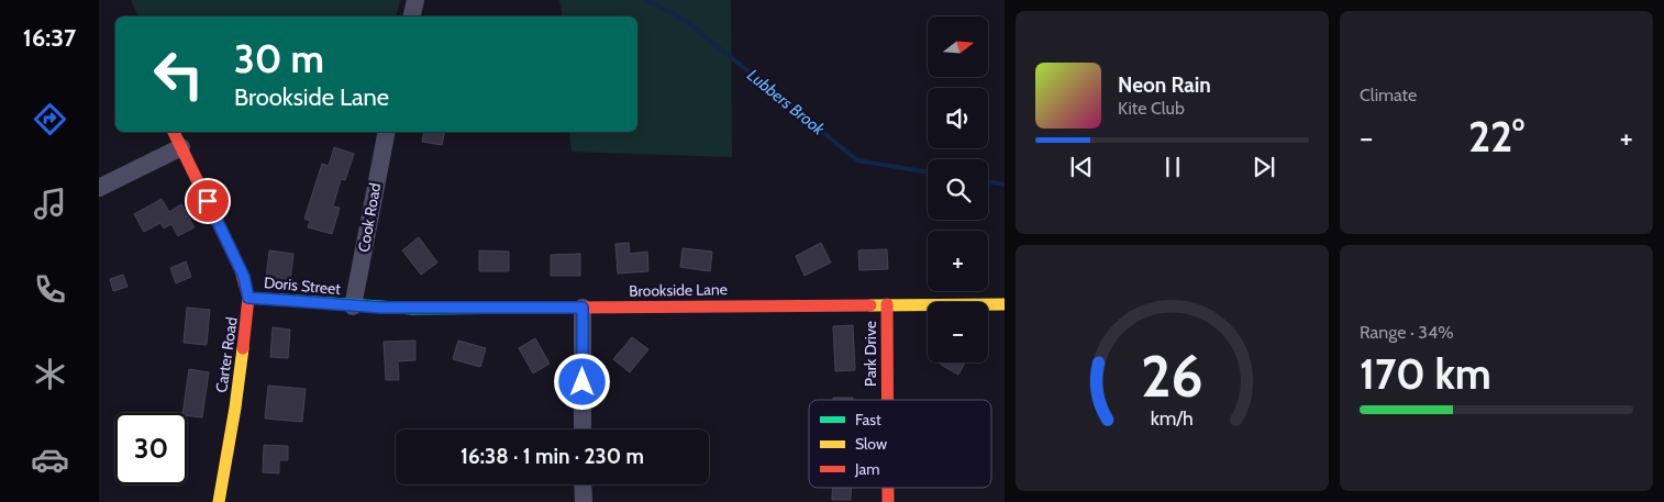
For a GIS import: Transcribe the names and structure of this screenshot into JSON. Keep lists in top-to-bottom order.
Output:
{
  "streets": {
    "street": [
      "Cook Road",
      "Doris Street",
      "Brookside Lane",
      "Park Drive",
      "Carter Road"
    ]
  },
  "crossings": [
    ["Cook Road", "Doris Street"],
    ["Cook Road", "Brookside Lane"],
    ["Doris Street", "Brookside Lane"],
    ["Doris Street", "Carter Road"],
    ["Brookside Lane", "Park Drive"]
  ],
  "water": ["Lubbers Brook"],
  "legend": ["Fast", "Slow", "Jam"],
  "north": "right",
  "page": {
    "tabs": "16:37",
    "tile": [
      "Climate",
      ["Range · 34%", "170 km"]
    ],
    "map_buttons": ["+", "−"],
    "turn": ["30 m", "Brookside Lane"],
    "song": ["Neon Rain", "Kite Club"],
    "heat": ["−", "22°", "+"],
    "limit": "30",
    "trip": "16:38 · 1 min · 230 m",
    "gauge": ["26", "km/h"]
  }
}
